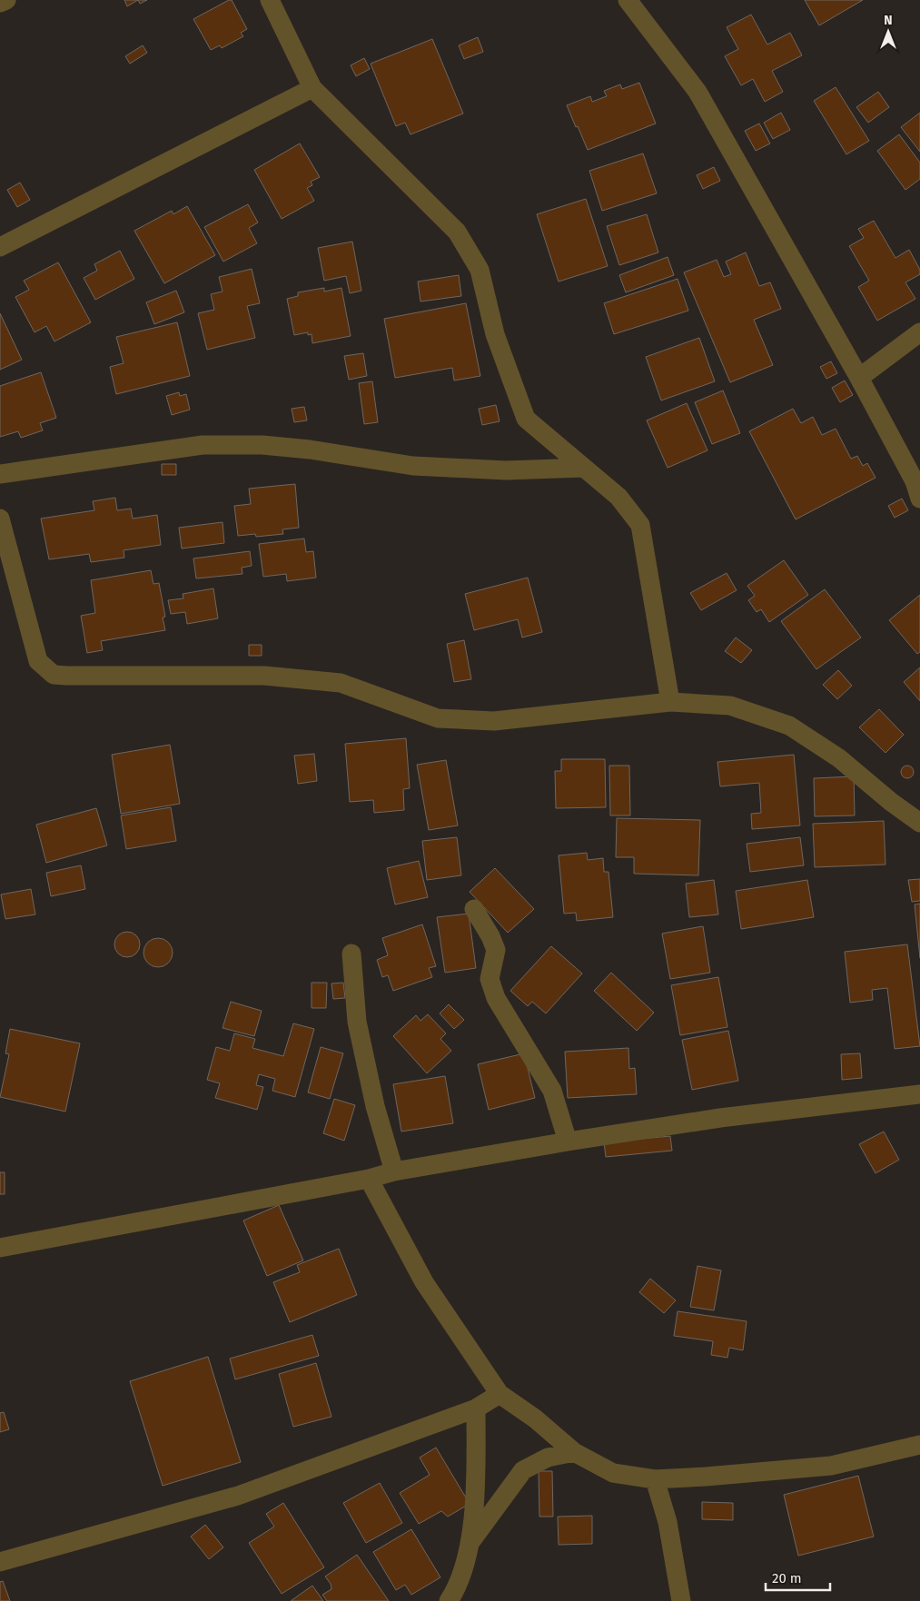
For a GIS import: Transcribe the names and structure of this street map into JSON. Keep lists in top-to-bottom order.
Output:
{
  "scale_bar": "20 m",
  "north": "top"
}
